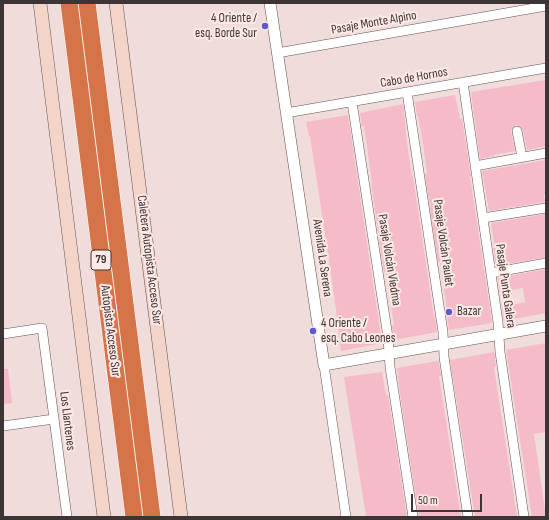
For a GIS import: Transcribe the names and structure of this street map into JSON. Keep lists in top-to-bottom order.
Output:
{
  "streets": {
    "highway": ["79", "Autopista Acceso Sur"],
    "main road": ["Caletera Autopista Acceso Sur"],
    "street": [
      "Pasaje Monte Alpino",
      "Cabo de Hornos",
      "Pasaje Volcán Paulet",
      "Avenida La Serena",
      "Pasaje Volcán Viedma",
      "Pasaje Punta Galera",
      "Los Llantenes"
    ]
  },
  "crossings": [
    ["Pasaje Monte Alpino", "Avenida La Serena"],
    ["Cabo de Hornos", "Pasaje Volcán Paulet"],
    ["Cabo de Hornos", "Avenida La Serena"],
    ["Cabo de Hornos", "Pasaje Volcán Viedma"],
    ["Cabo de Hornos", "Pasaje Punta Galera"]
  ],
  "places": ["4 Oriente / esq. Borde Sur", "Bazar", "4 Oriente / esq. Cabo Leones"],
  "scale_bar": "50 m"
}
